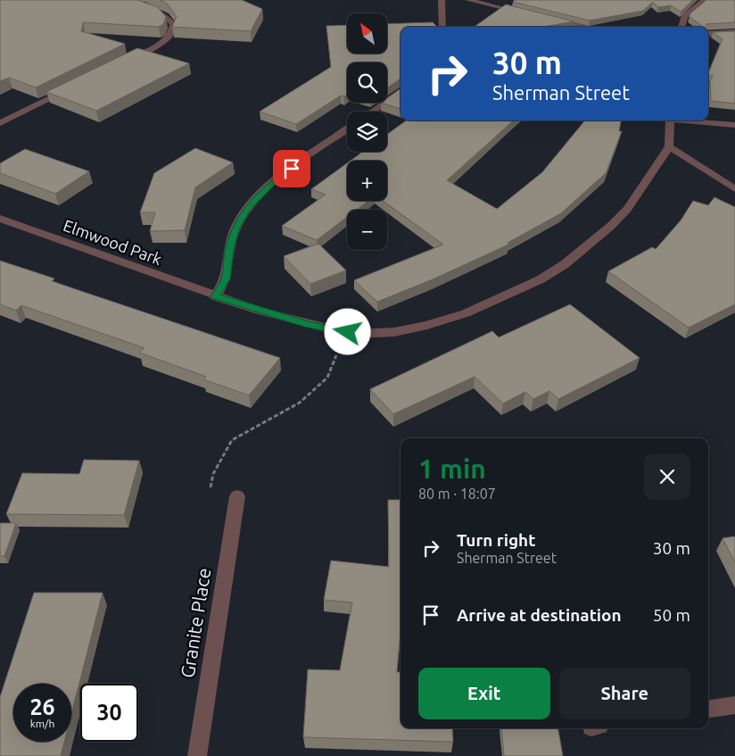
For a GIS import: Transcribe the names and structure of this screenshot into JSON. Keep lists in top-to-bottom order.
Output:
{
  "streets": {
    "street": ["Elmwood Park", "Granite Place"]
  },
  "north": "top left",
  "page": {
    "map_buttons": ["+", "−"],
    "turn": ["30 m", "Sherman Street"],
    "heading": ["1 min", "80 m · 18:07"],
    "list": [
      {
        "name": "Turn right",
        "note": "Sherman Street",
        "value": "30 m"
      },
      {
        "name": "Arrive at destination",
        "value": "50 m"
      }
    ],
    "buttons": ["Exit", "Share"],
    "speed": "26 km/h",
    "limit": "30"
  }
}
